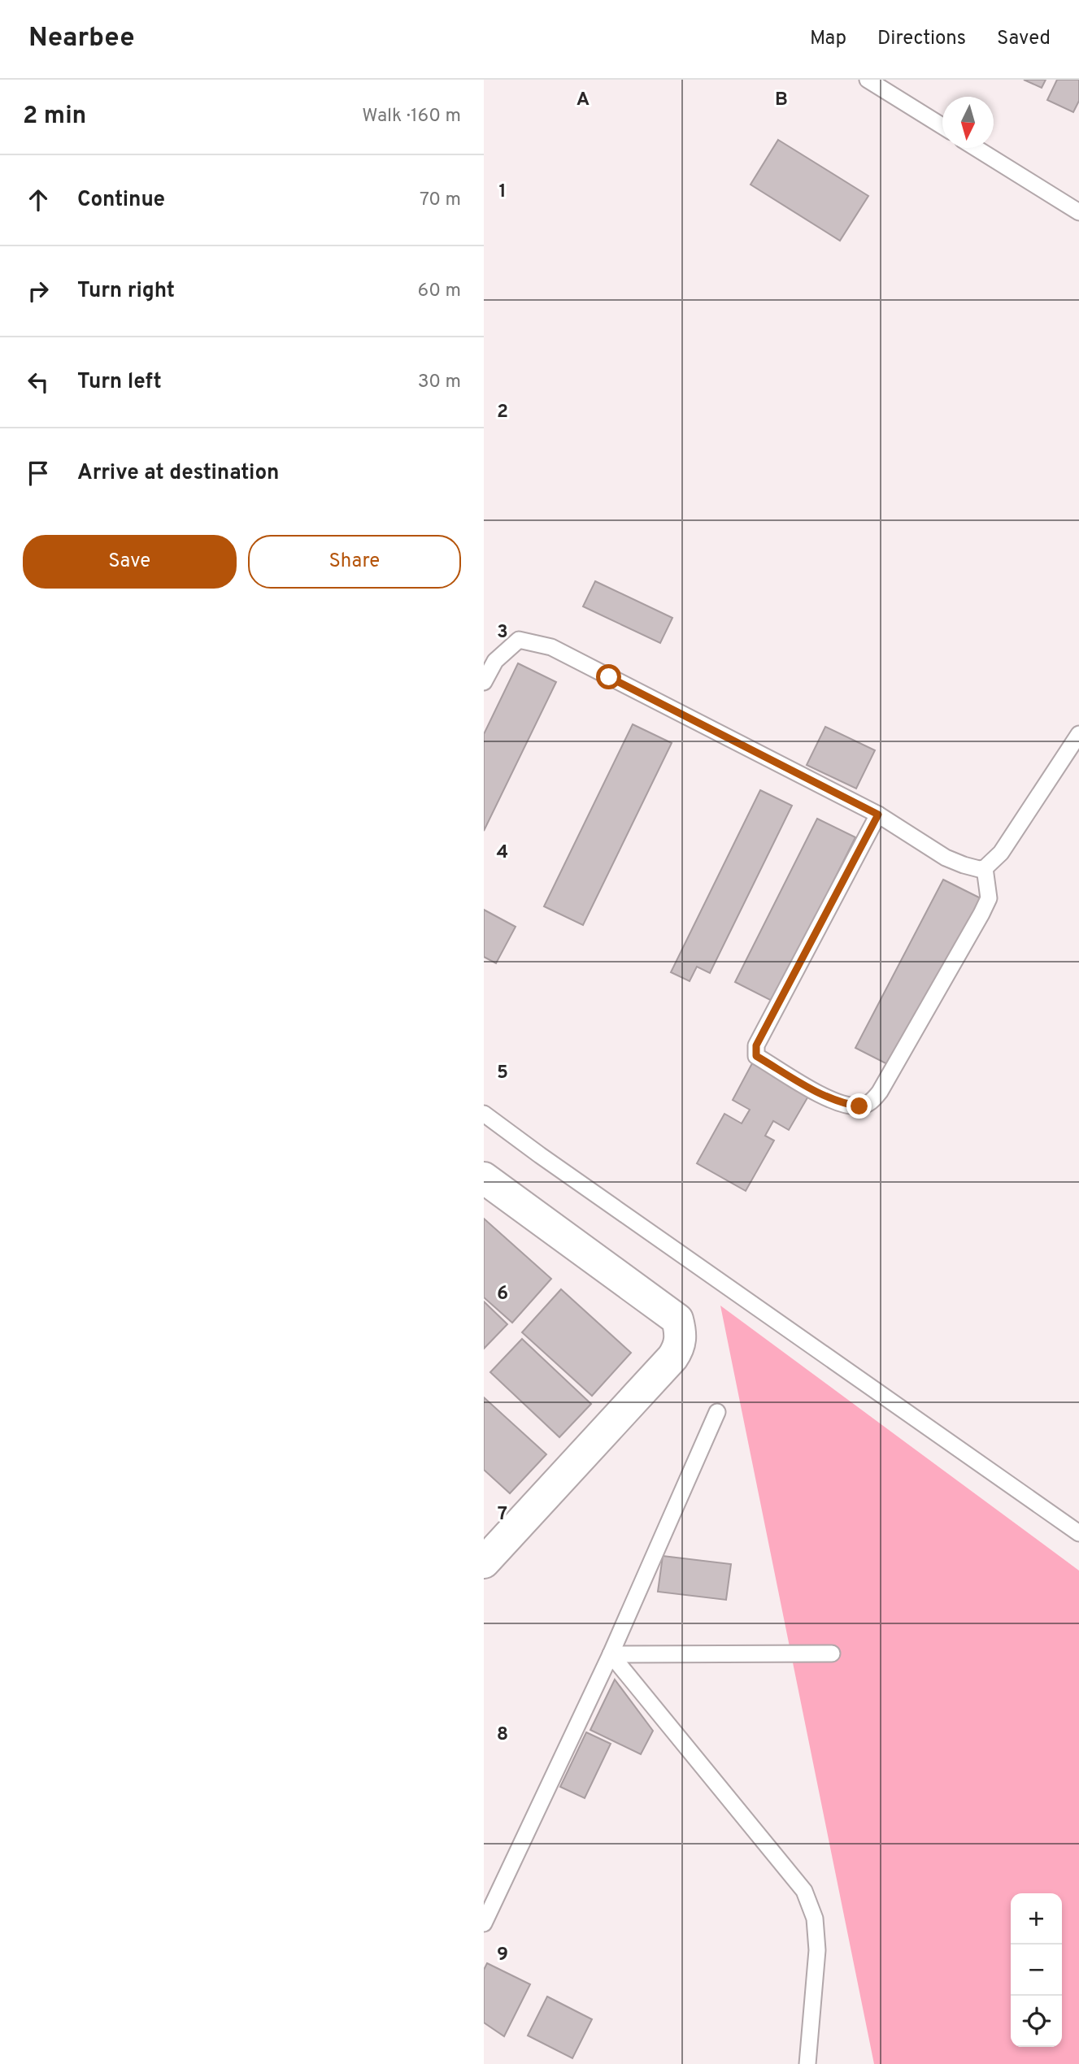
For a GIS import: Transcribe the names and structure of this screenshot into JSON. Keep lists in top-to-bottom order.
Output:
{
  "north": "bottom",
  "page": {
    "header": "Nearbee",
    "nav": ["Map", "Directions", "Saved"],
    "heading": ["2 min", "Walk · 160 m"],
    "list": [
      ["Continue", "70 m"],
      ["Turn right", "60 m"],
      ["Turn left", "30 m"],
      "Arrive at destination"
    ],
    "buttons": ["Save", "Share"],
    "map_buttons": ["+", "−"]
  },
  "grid": {
    "columns": ["A", "B"],
    "rows": [
      "1",
      "2",
      "3",
      "4",
      "5",
      "6",
      "7",
      "8",
      "9"
    ]
  }
}
